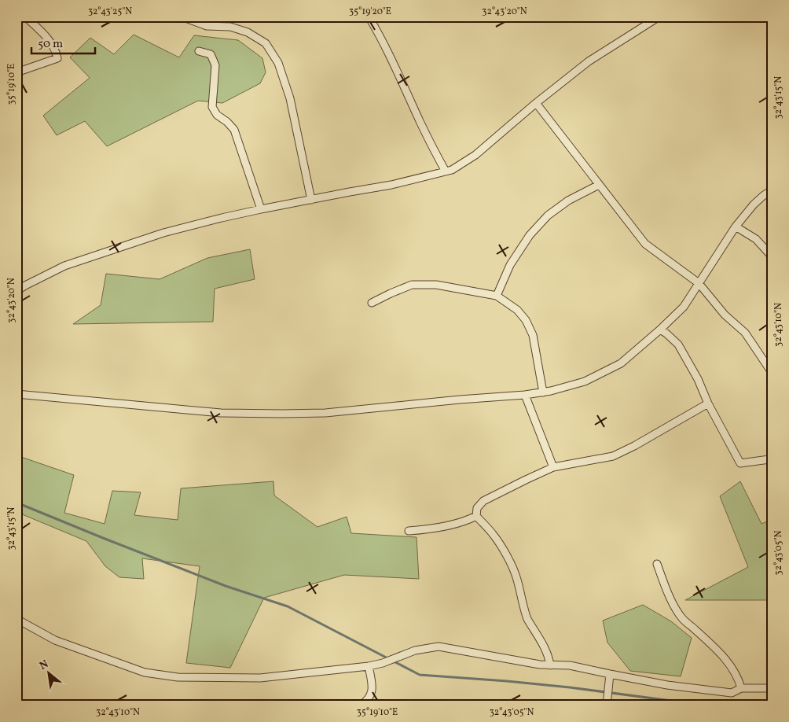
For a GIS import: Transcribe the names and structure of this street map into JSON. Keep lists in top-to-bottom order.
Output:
{
  "scale_bar": "50 m",
  "north": "top left",
  "coordinates": [
    "32°43'25\"N",
    "35°19'20\"E",
    "32°43'20\"N",
    "35°19'10\"E",
    "32°43'15\"N",
    "32°43'10\"N",
    "32°43'05\"N"
  ]
}
